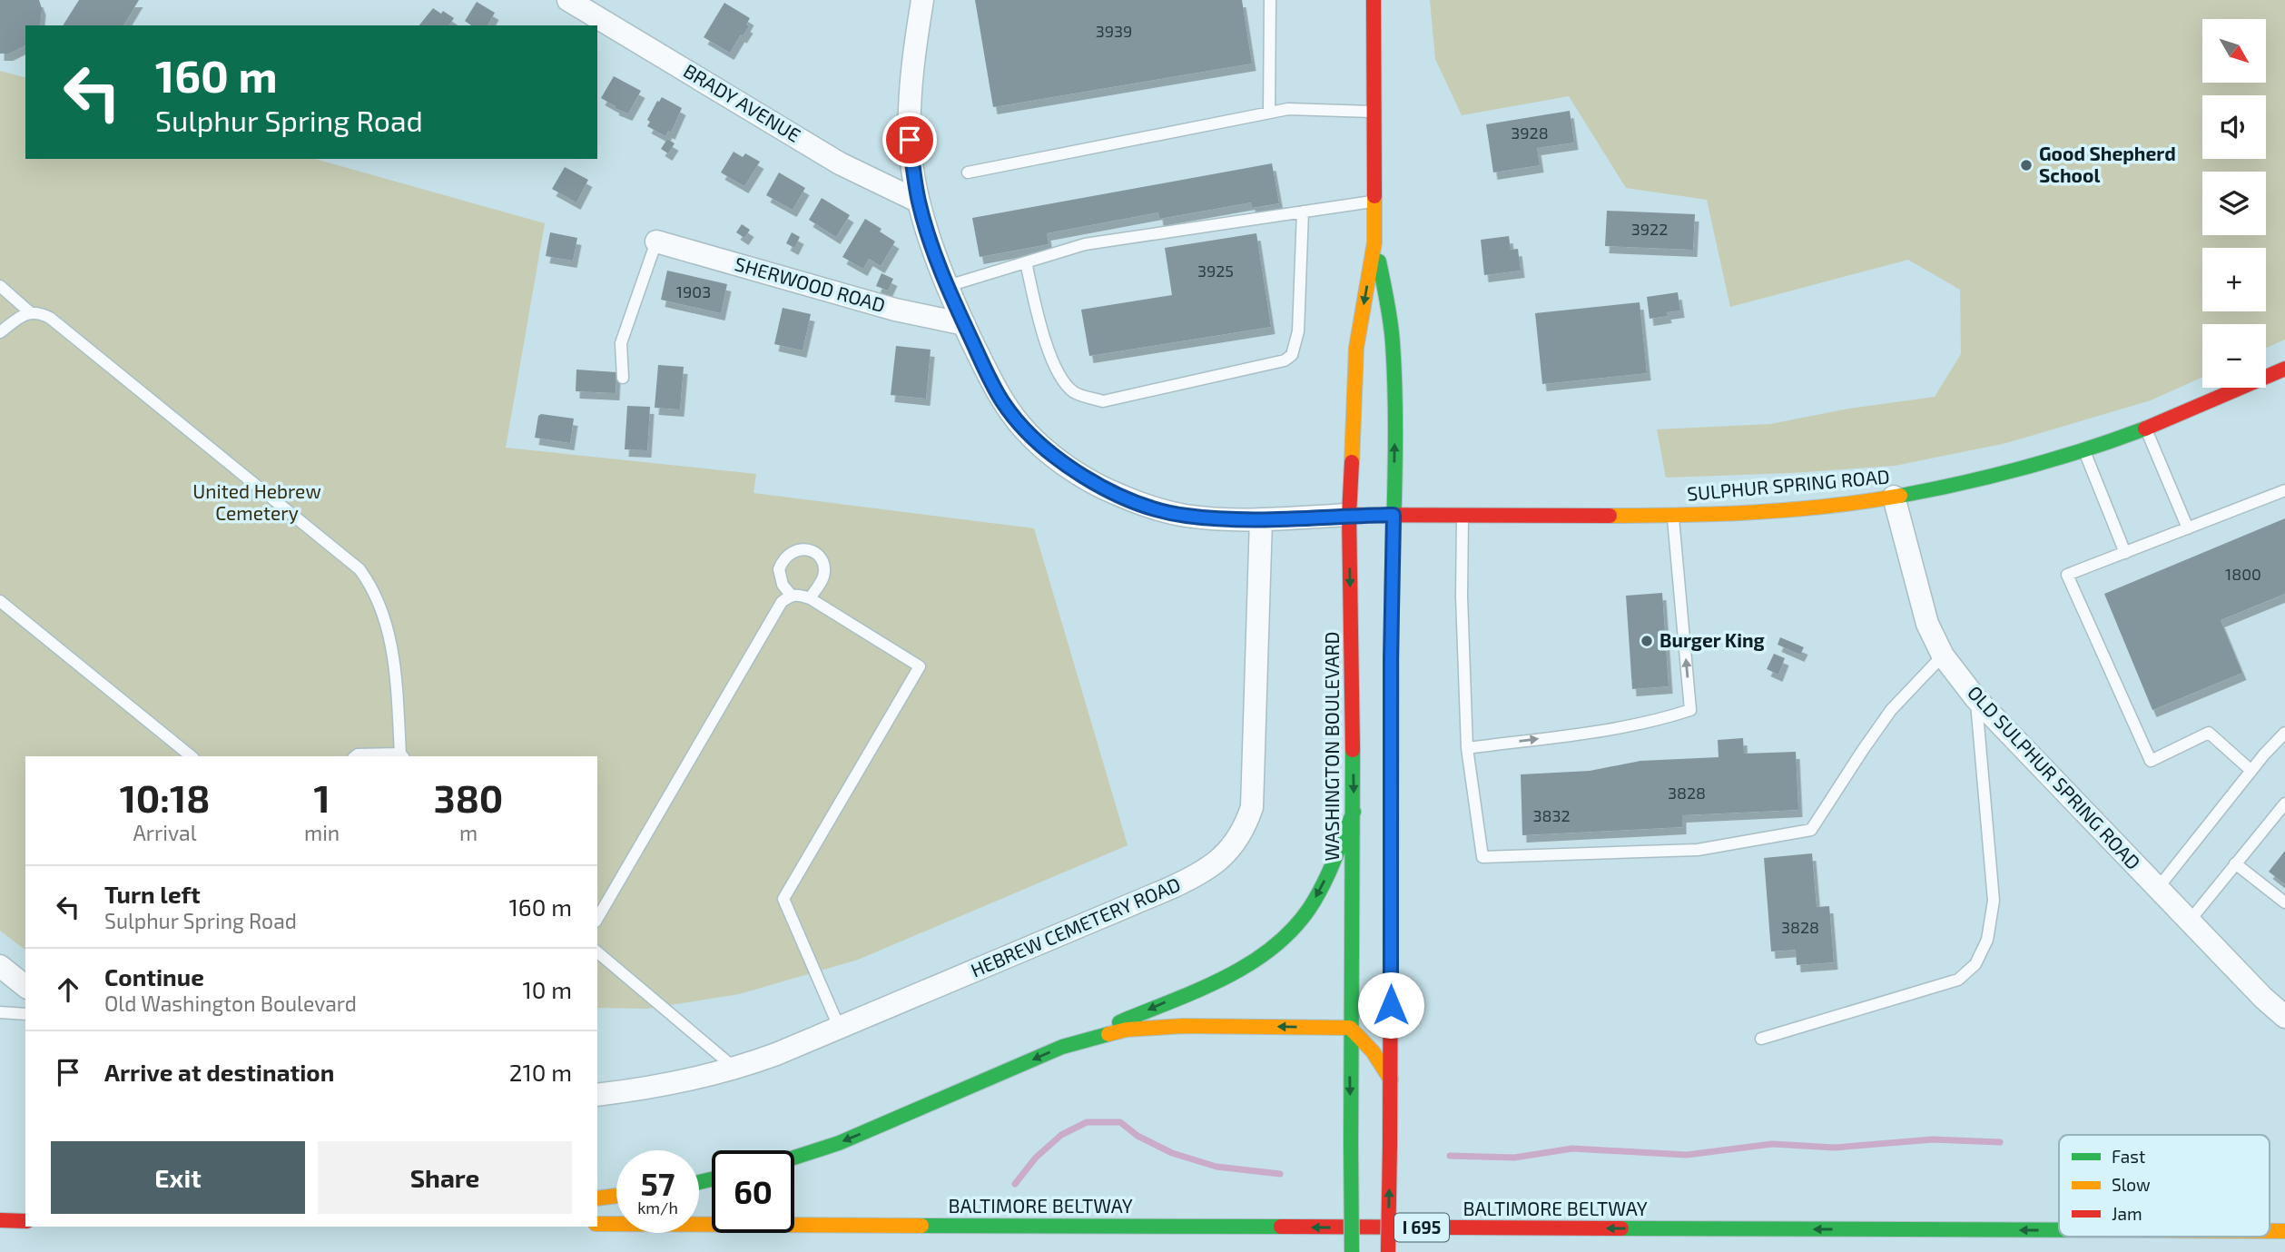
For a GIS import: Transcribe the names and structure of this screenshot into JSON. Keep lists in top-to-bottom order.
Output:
{
  "streets": {
    "main road": [
      "SULPHUR SPRING ROAD",
      "WASHINGTON BOULEVARD",
      "BALTIMORE BELTWAY",
      "I 695"
    ],
    "street": [
      "BRADY AVENUE",
      "SHERWOOD ROAD",
      "OLD SULPHUR SPRING ROAD",
      "HEBREW CEMETERY ROAD"
    ]
  },
  "crossings": [
    ["SULPHUR SPRING ROAD", "WASHINGTON BOULEVARD"],
    ["SULPHUR SPRING ROAD", "OLD SULPHUR SPRING ROAD"]
  ],
  "one_way": ["BALTIMORE BELTWAY"],
  "parks": ["United Hebrew Cemetery"],
  "places": ["Good Shepherd School", "Burger King"],
  "house_numbers": [
    "3939",
    "3928",
    "3922",
    "3925",
    "1903",
    "1800",
    "3828",
    "3832",
    "3828"
  ],
  "legend": ["Fast", "Slow", "Jam"],
  "north": "bottom right",
  "page": {
    "map_buttons": ["+", "−"],
    "turn": ["160 m", "Sulphur Spring Road"],
    "eta": [
      "10:18",
      "Arrival",
      "1",
      "min",
      "380",
      "m"
    ],
    "list": [
      {
        "name": "Turn left",
        "note": "Sulphur Spring Road",
        "value": "160 m"
      },
      {
        "name": "Continue",
        "note": "Old Washington Boulevard",
        "value": "10 m"
      },
      {
        "name": "Arrive at destination",
        "value": "210 m"
      }
    ],
    "buttons": ["Exit", "Share"],
    "speed": "57 km/h",
    "limit": "60"
  }
}
